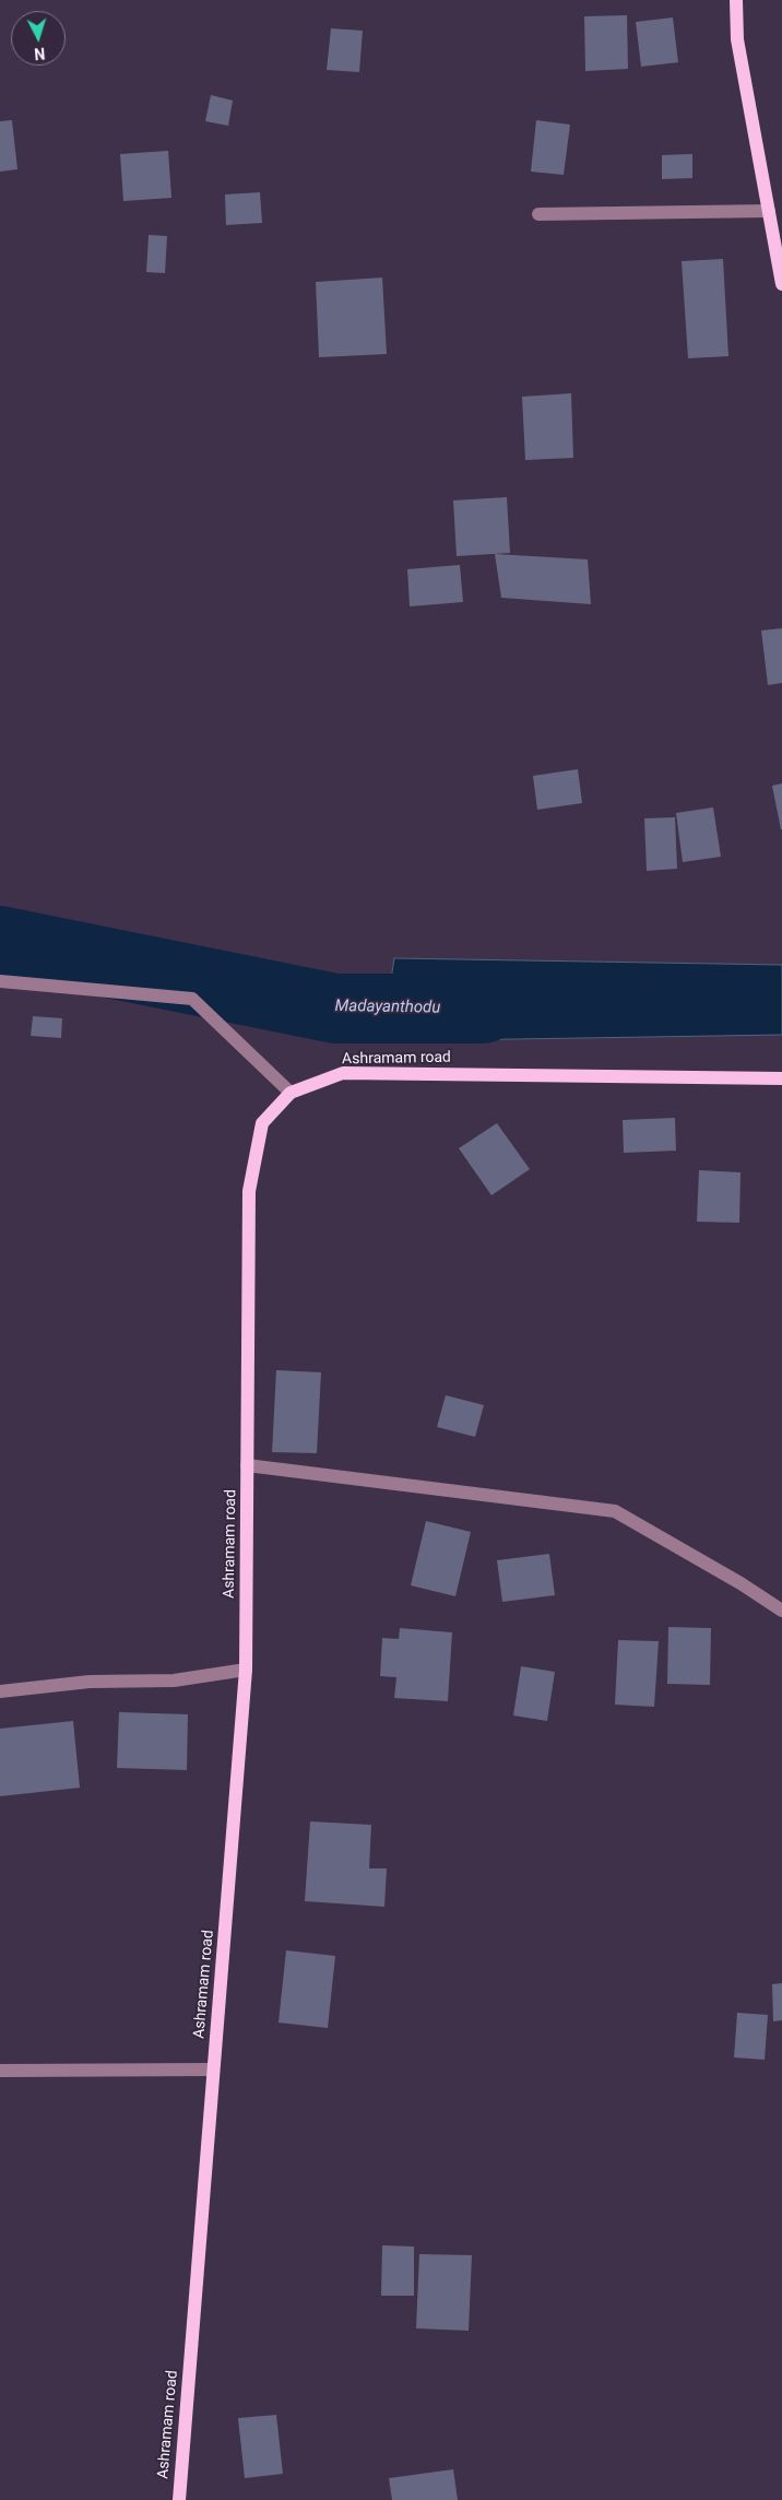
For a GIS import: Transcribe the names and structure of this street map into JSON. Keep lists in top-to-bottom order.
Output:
{
  "streets": {
    "main road": ["Ashramam road"]
  },
  "water": ["Madayanthodu"],
  "north": "bottom"
}
